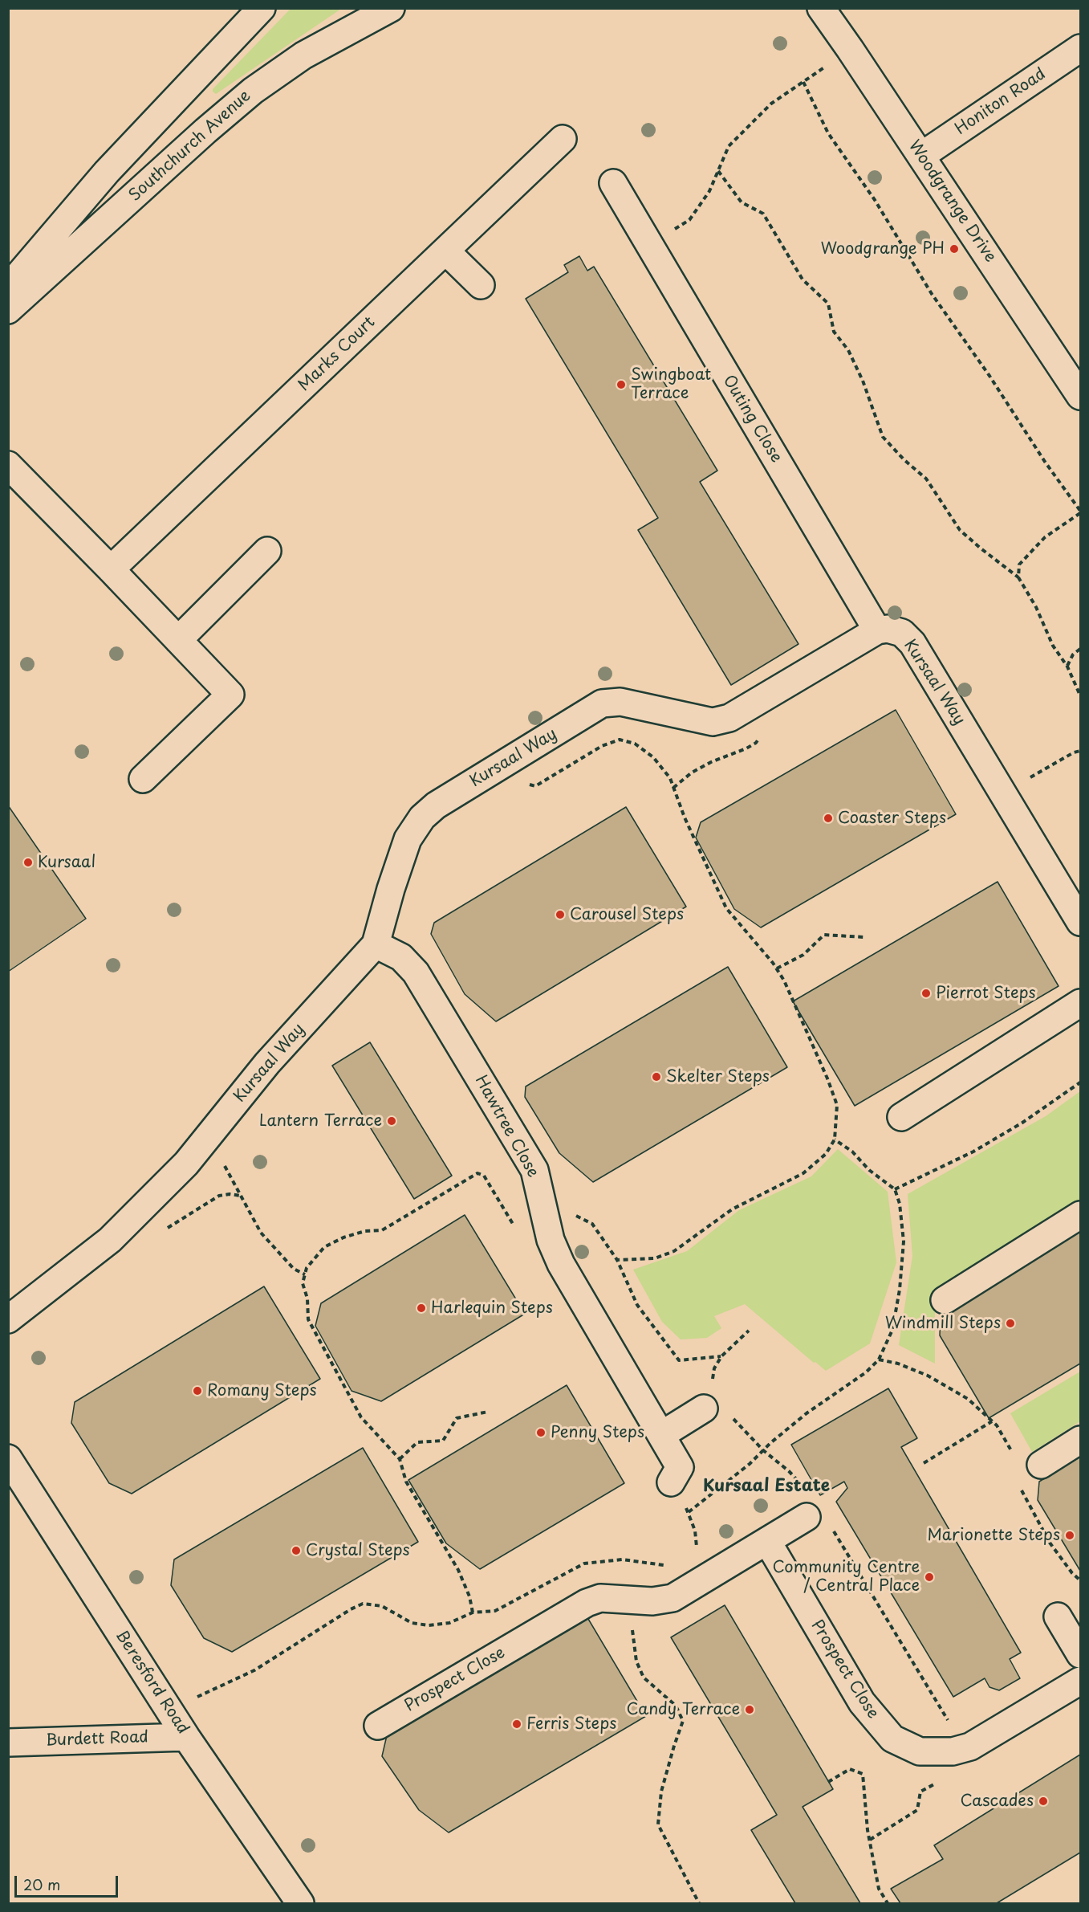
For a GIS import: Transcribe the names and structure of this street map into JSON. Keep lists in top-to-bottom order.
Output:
{
  "streets": {
    "street": [
      "Honiton Road",
      "Southchurch Avenue",
      "Woodgrange Drive",
      "Marks Court",
      "Outing Close",
      "Kursaal Way",
      "Hawtree Close",
      "Prospect Close",
      "Beresford Road",
      "Burdett Road"
    ]
  },
  "crossings": [
    ["Honiton Road", "Woodgrange Drive"],
    ["Outing Close", "Kursaal Way"],
    ["Kursaal Way", "Hawtree Close"],
    ["Beresford Road", "Burdett Road"]
  ],
  "districts": ["Kursaal Estate"],
  "places": [
    "Woodgrange PH",
    "Swingboat Terrace",
    "Coaster Steps",
    "Kursaal",
    "Carousel Steps",
    "Pierrot Steps",
    "Skelter Steps",
    "Lantern Terrace",
    "Harlequin Steps",
    "Windmill Steps",
    "Romany Steps",
    "Penny Steps",
    "Marionette Steps",
    "Crystal Steps",
    "Community Centre / Central Place",
    "Candy Terrace",
    "Ferris Steps",
    "Cascades"
  ],
  "scale_bar": "20 m"
}
